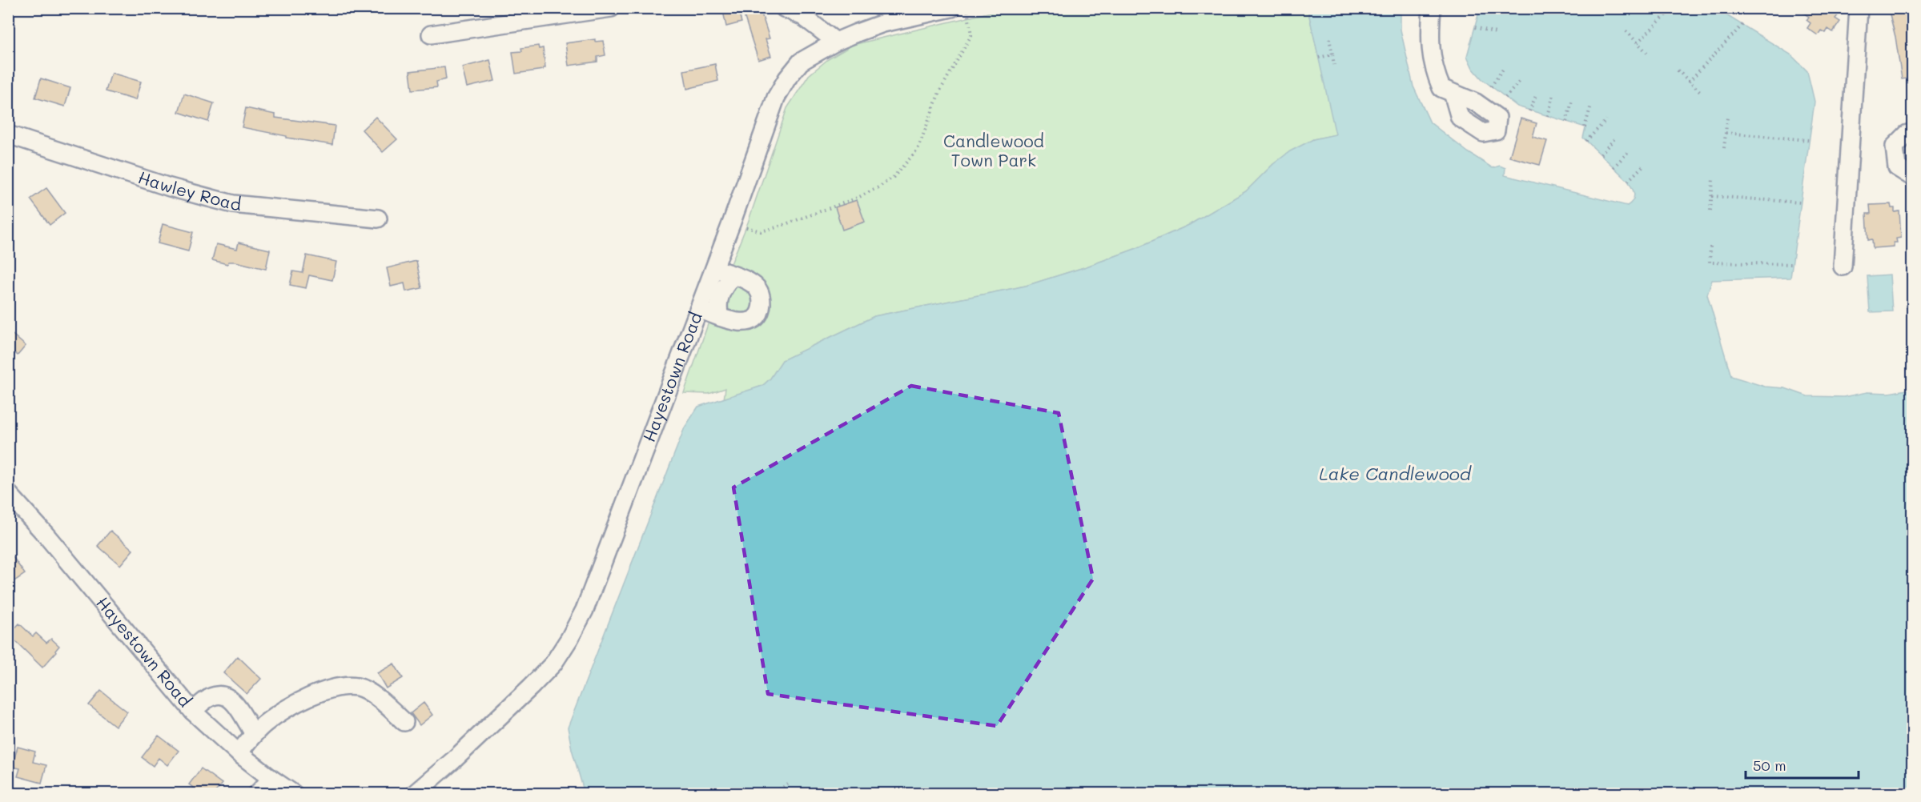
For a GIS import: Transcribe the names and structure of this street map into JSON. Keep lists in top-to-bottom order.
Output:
{
  "streets": {
    "street": ["Hawley Road", "Hayestown Road"]
  },
  "water": ["Lake Candlewood"],
  "parks": ["Candlewood Town Park"],
  "scale_bar": "50 m"
}
